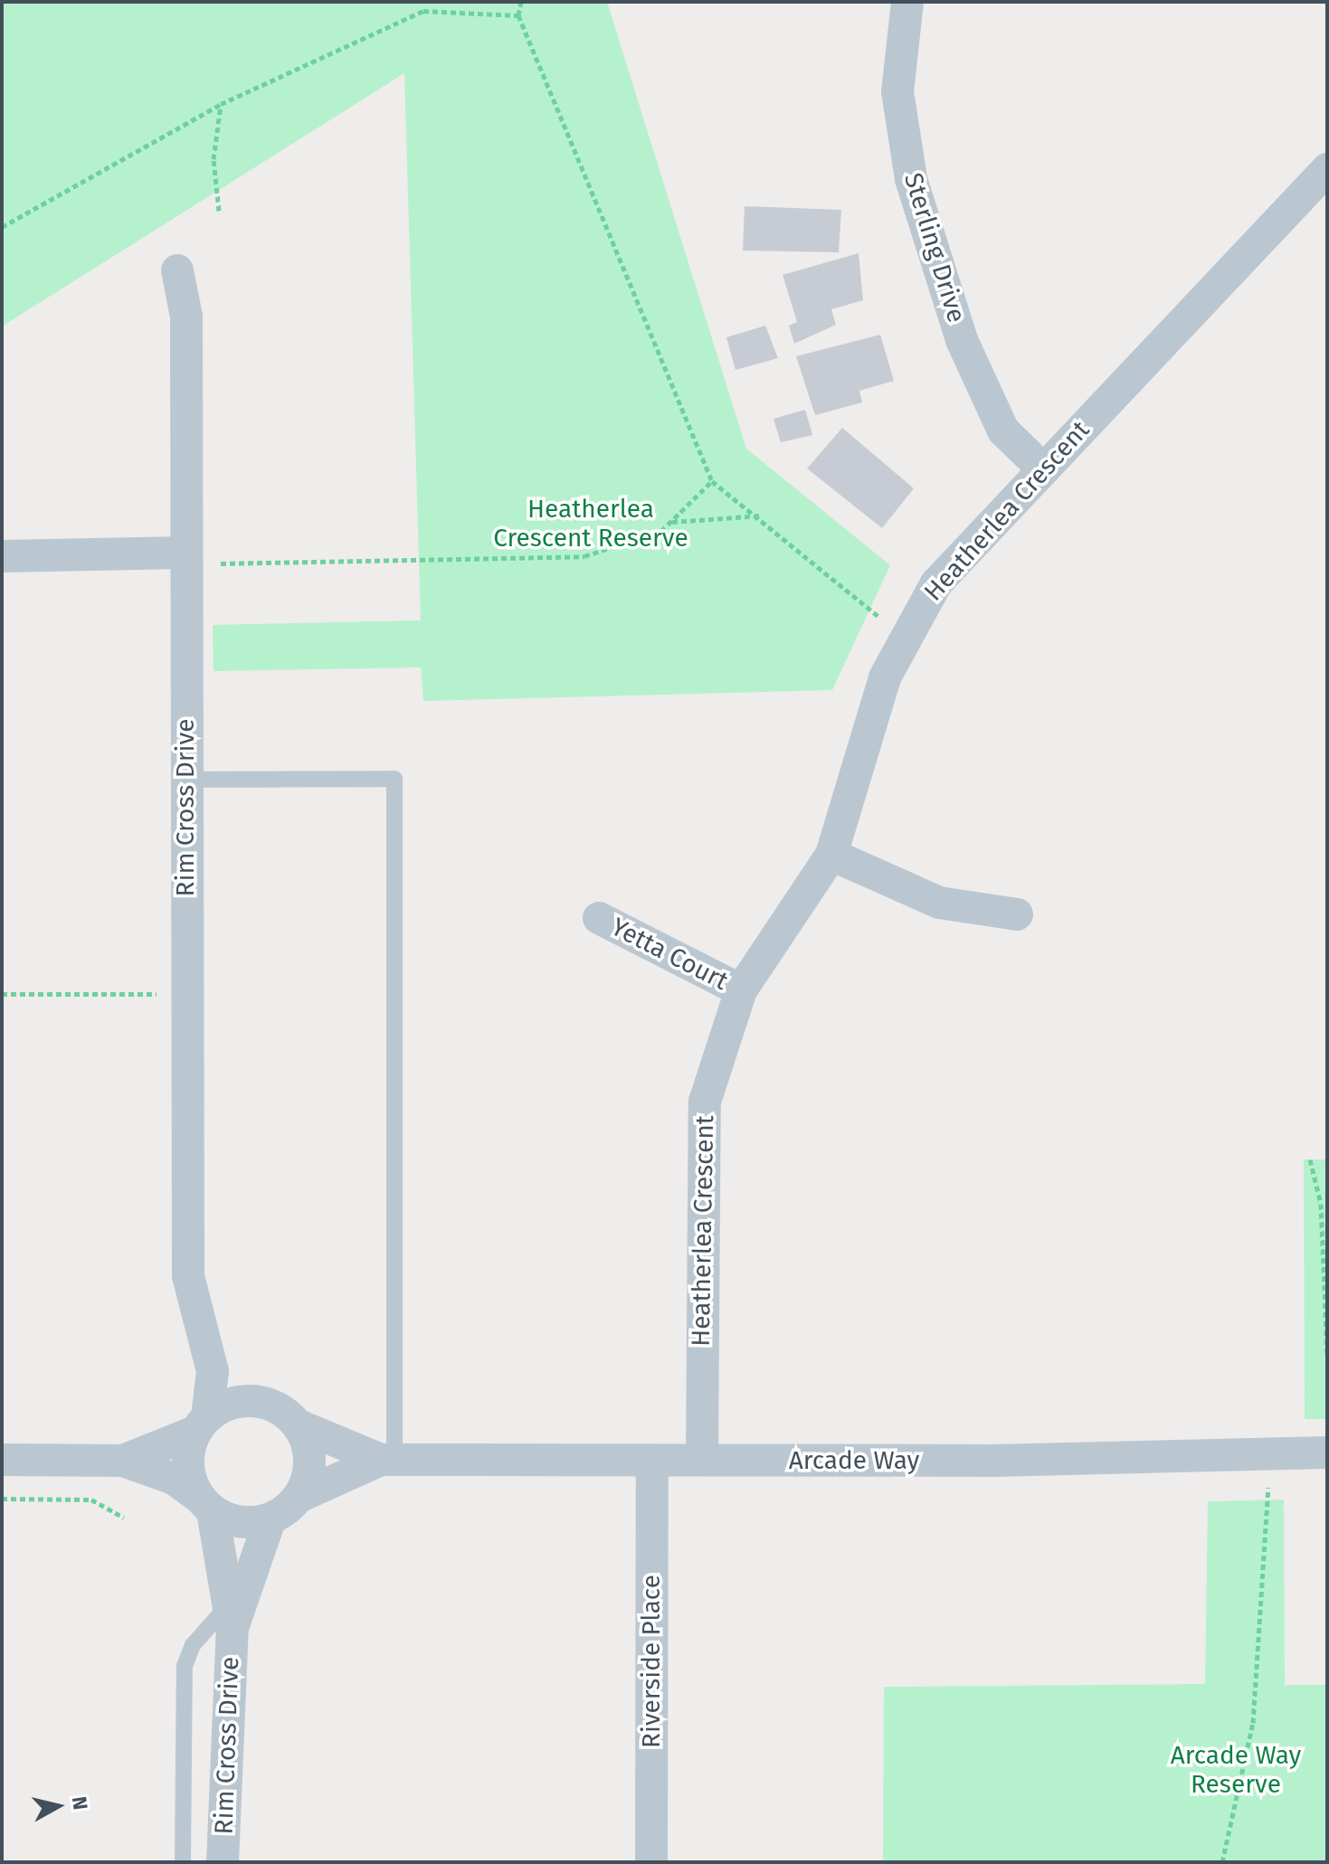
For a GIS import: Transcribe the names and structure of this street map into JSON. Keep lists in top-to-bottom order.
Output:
{
  "streets": {
    "street": [
      "Sterling Drive",
      "Heatherlea Crescent",
      "Rim Cross Drive",
      "Yetta Court",
      "Arcade Way",
      "Riverside Place"
    ]
  },
  "crossings": [
    ["Sterling Drive", "Heatherlea Crescent"],
    ["Heatherlea Crescent", "Yetta Court"],
    ["Heatherlea Crescent", "Arcade Way"],
    ["Rim Cross Drive", "Arcade Way"],
    ["Arcade Way", "Riverside Place"]
  ],
  "parks": ["Heatherlea Crescent Reserve", "Arcade Way Reserve"],
  "north": "right"
}
